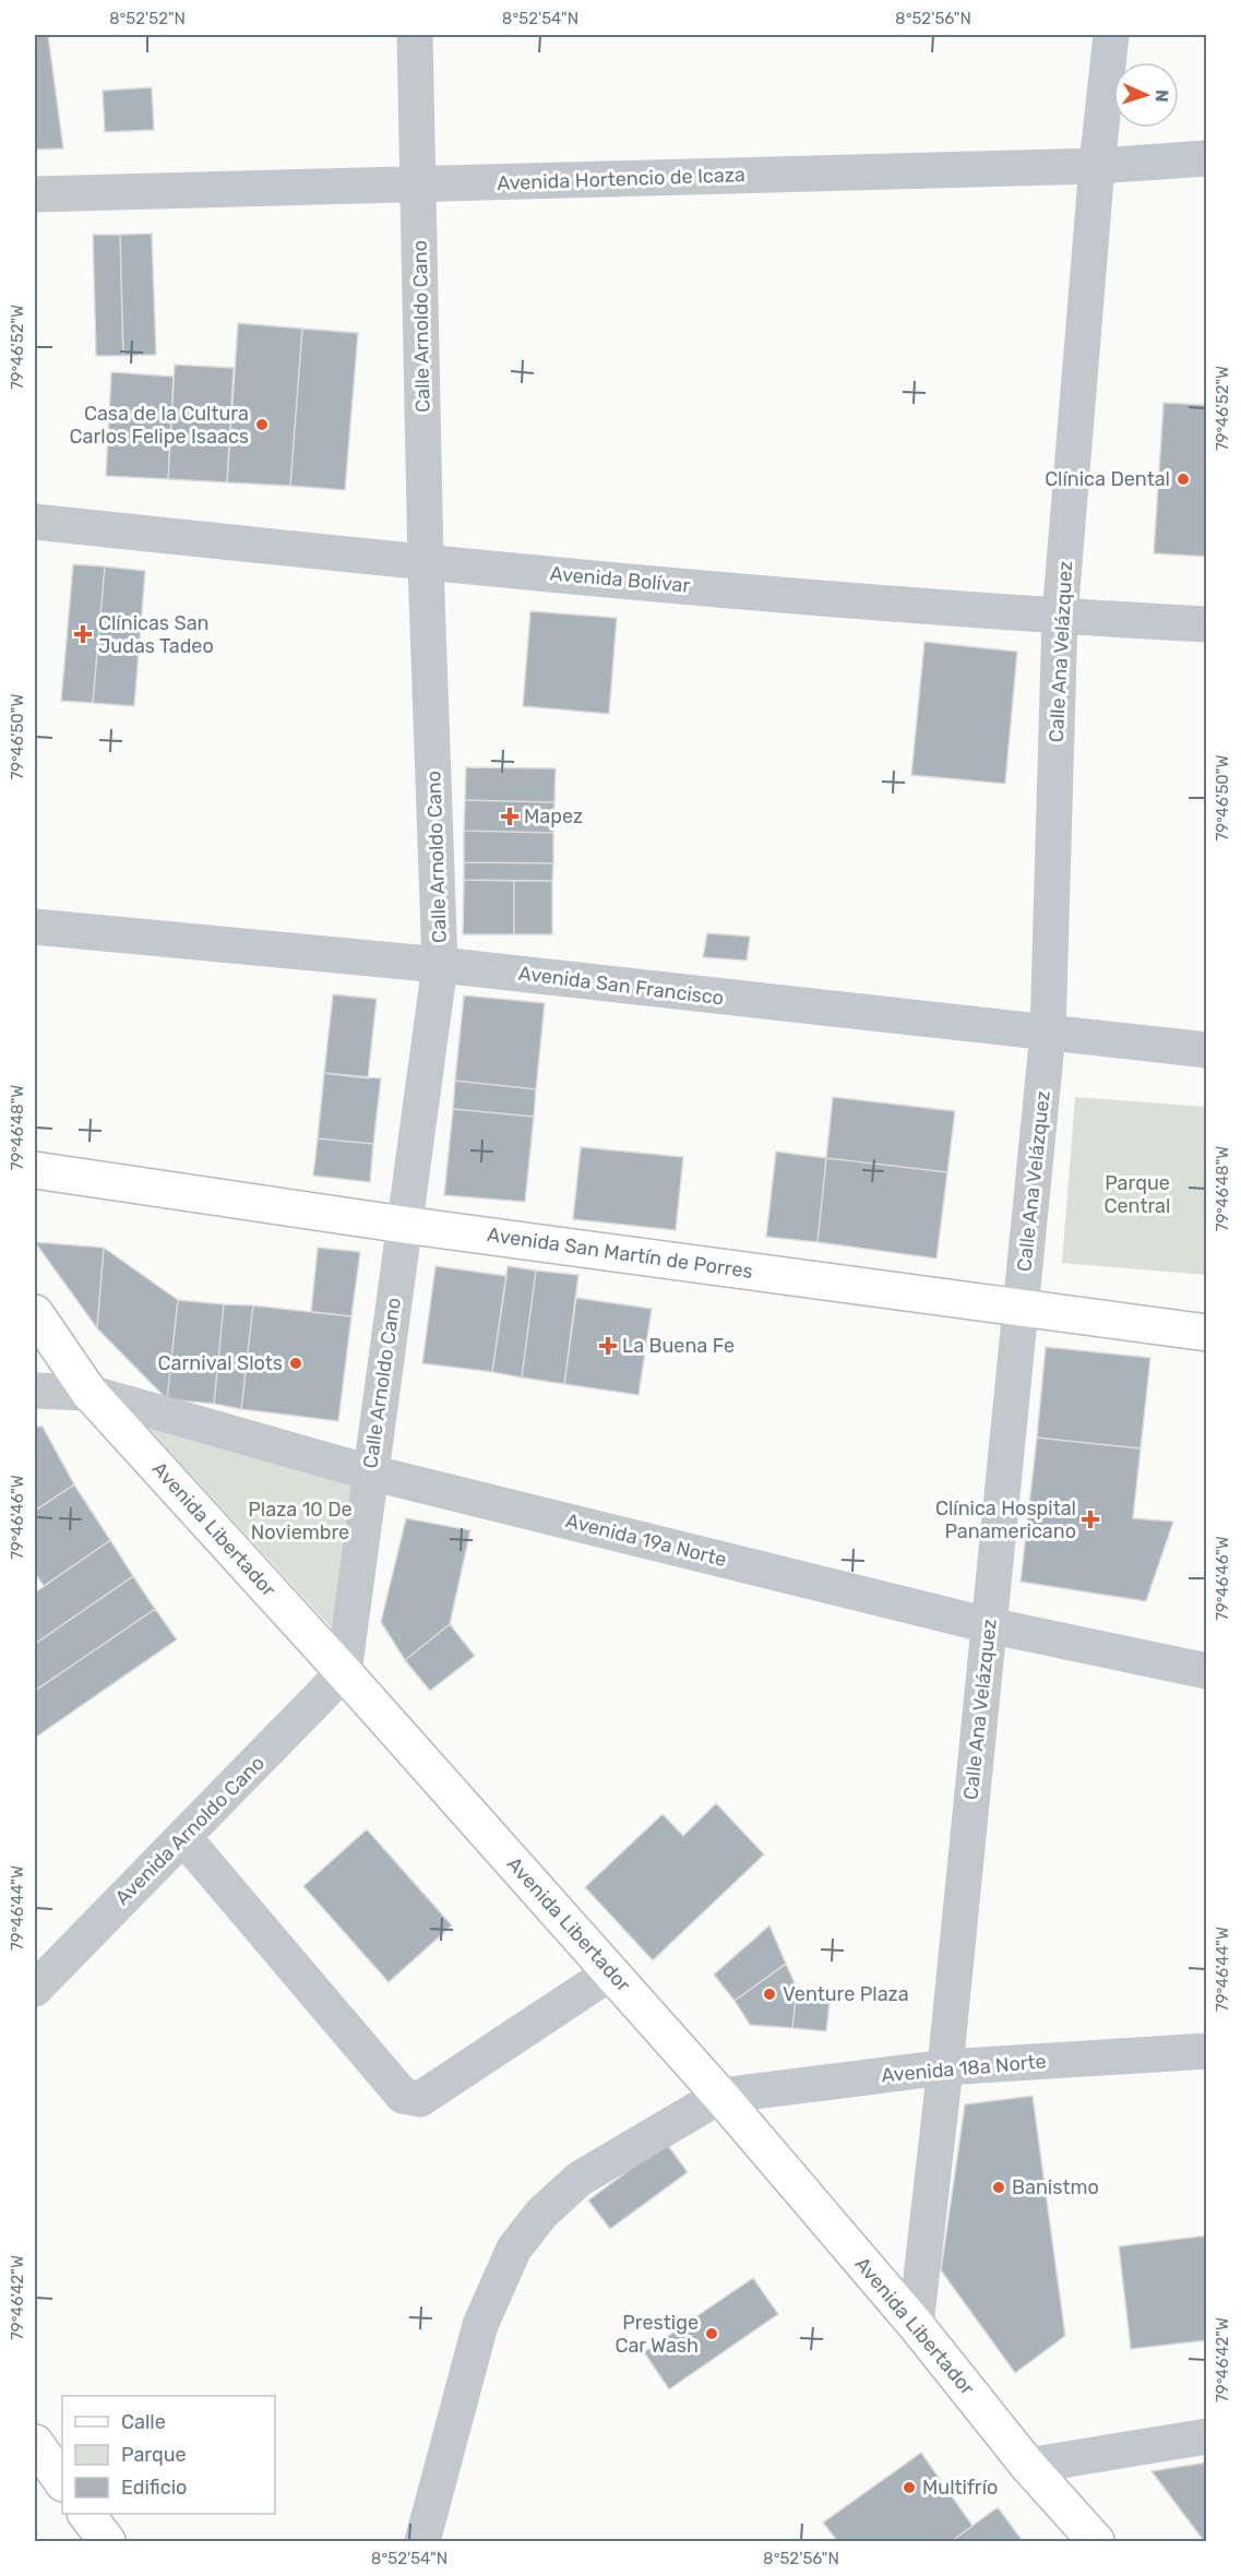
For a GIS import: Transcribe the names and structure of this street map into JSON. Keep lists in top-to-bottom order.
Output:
{
  "streets": {
    "main road": ["Avenida San Martín de Porres", "Avenida Libertador"],
    "street": [
      "Avenida Hortencio de Icaza",
      "Calle Arnoldo Cano",
      "Avenida Bolívar",
      "Calle Ana Velázquez",
      "Avenida San Francisco",
      "Avenida 19a Norte",
      "Avenida Arnoldo Cano",
      "Avenida 18a Norte"
    ]
  },
  "crossings": [
    ["Avenida Hortencio de Icaza", "Calle Arnoldo Cano"],
    ["Avenida Hortencio de Icaza", "Calle Ana Velázquez"],
    ["Calle Arnoldo Cano", "Avenida Bolívar"],
    ["Calle Arnoldo Cano", "Avenida San Francisco"],
    ["Calle Arnoldo Cano", "Avenida San Martín de Porres"],
    ["Calle Arnoldo Cano", "Avenida Libertador"],
    ["Calle Arnoldo Cano", "Avenida 19a Norte"],
    ["Calle Arnoldo Cano", "Avenida Arnoldo Cano"],
    ["Avenida Bolívar", "Calle Ana Velázquez"],
    ["Calle Ana Velázquez", "Avenida San Francisco"],
    ["Calle Ana Velázquez", "Avenida San Martín de Porres"],
    ["Calle Ana Velázquez", "Avenida Libertador"],
    ["Calle Ana Velázquez", "Avenida 19a Norte"],
    ["Calle Ana Velázquez", "Avenida 18a Norte"],
    ["Avenida Libertador", "Avenida 19a Norte"],
    ["Avenida Libertador", "Avenida Arnoldo Cano"],
    ["Avenida Libertador", "Avenida 18a Norte"]
  ],
  "parks": ["Parque Central", "Plaza 10 De Noviembre"],
  "places": {
    "other": [
      "Casa de la Cultura Carlos Felipe Isaacs",
      "Clínica Dental",
      "Carnival Slots",
      "Venture Plaza",
      "Banistmo",
      "Prestige Car Wash",
      "Multifrío"
    ],
    "health": [
      "Clínicas San Judas Tadeo",
      "Mapez",
      "La Buena Fe",
      "Clínica Hospital Panamericano"
    ]
  },
  "legend": ["Calle", "Parque", "Edificio"],
  "north": "right",
  "coordinates": [
    "8°52'52\"N",
    "8°52'54\"N",
    "8°52'56\"N",
    "79°46'52\"W",
    "79°46'50\"W",
    "79°46'48\"W",
    "79°46'46\"W",
    "79°46'44\"W",
    "79°46'42\"W"
  ]
}
